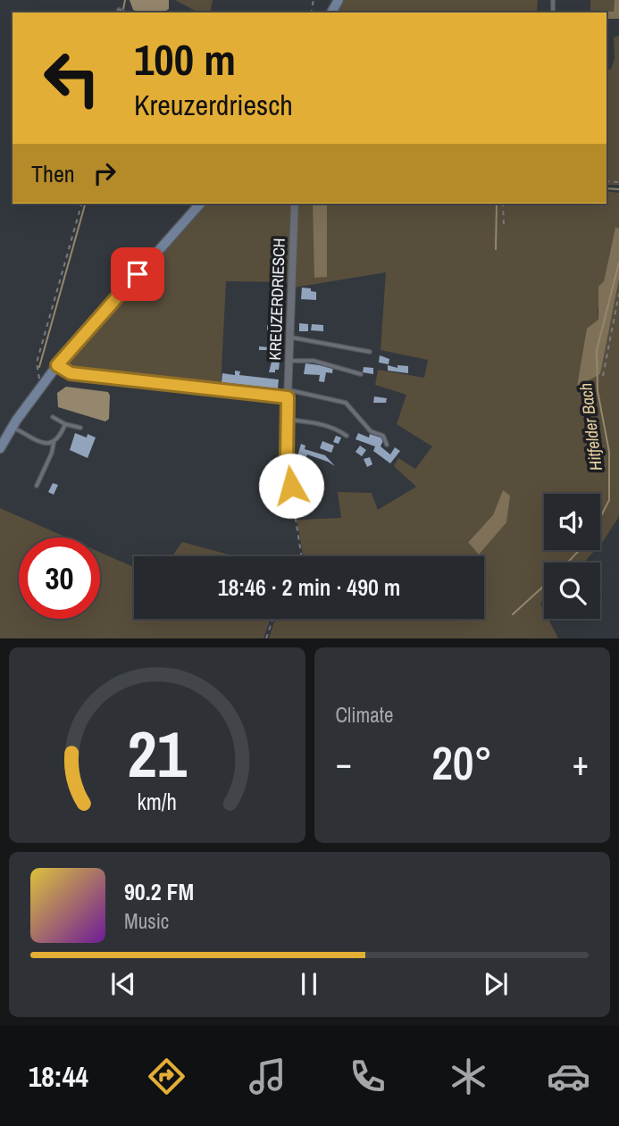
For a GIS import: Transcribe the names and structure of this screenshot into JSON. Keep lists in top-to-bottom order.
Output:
{
  "streets": {
    "street": ["KREUZERDRIESCH"]
  },
  "water": ["Hitfelder Bach"],
  "page": {
    "turn": ["100 m", "Kreuzerdriesch"],
    "then": "Then",
    "limit": "30",
    "trip": "18:46 · 2 min · 490 m",
    "tile": "Climate",
    "heat": ["−", "20°", "+"],
    "song": ["90.2 FM", "Music"],
    "tabs": "18:44",
    "gauge": ["21", "km/h"]
  }
}
